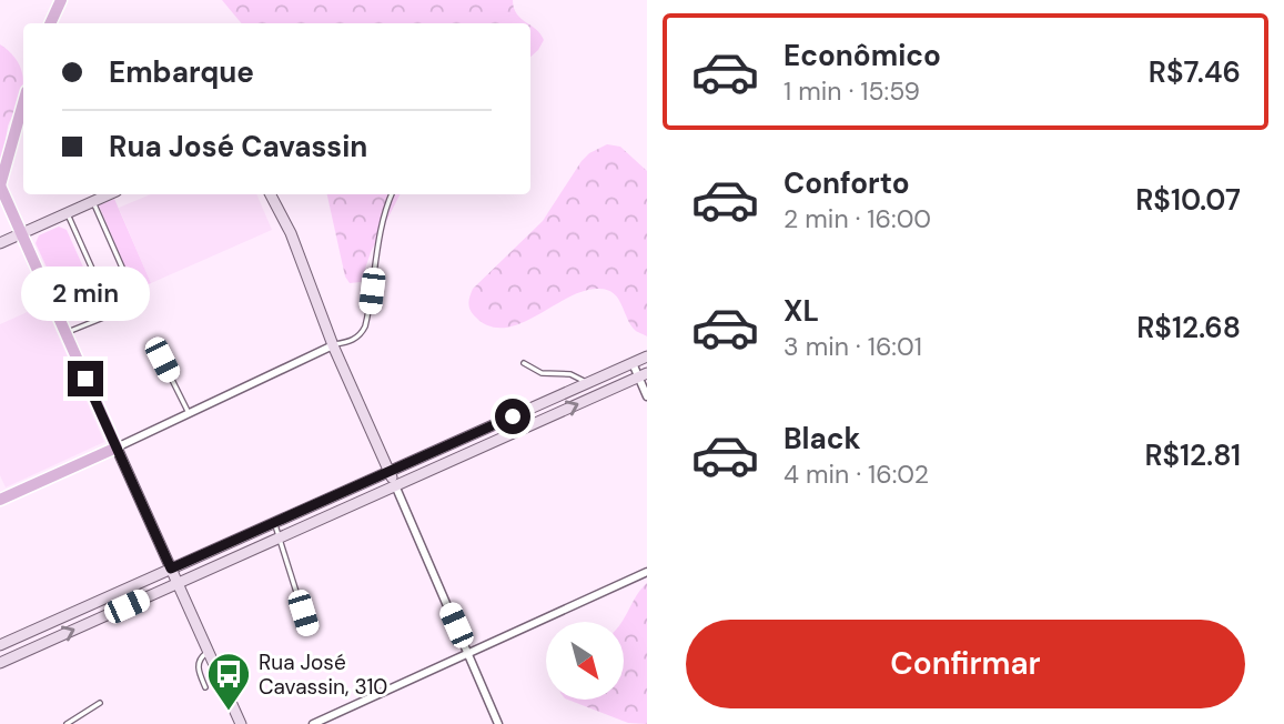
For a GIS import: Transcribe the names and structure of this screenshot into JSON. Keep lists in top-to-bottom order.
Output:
{
  "places": {
    "bus stop": ["Rua José Cavassin, 310"]
  },
  "north": "bottom right",
  "page": {
    "list": [
      {
        "name": "Econômico",
        "note": "1 min · 15:59",
        "value": "R$7.46"
      },
      {
        "name": "Conforto",
        "note": "2 min · 16:00",
        "value": "R$10.07"
      },
      {
        "name": "XL",
        "note": "3 min · 16:01",
        "value": "R$12.68"
      },
      {
        "name": "Black",
        "note": "4 min · 16:02",
        "value": "R$12.81"
      }
    ],
    "banner": ["Embarque", "Rua José Cavassin"],
    "bubble": "2 min",
    "buttons": "Confirmar"
  }
}
